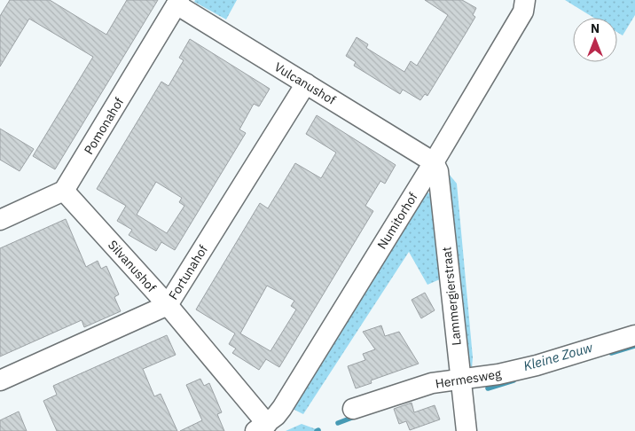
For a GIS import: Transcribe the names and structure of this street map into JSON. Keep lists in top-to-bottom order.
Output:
{
  "streets": {
    "street": [
      "Vulcanushof",
      "Pomonahof",
      "Numitorhof",
      "Silvanushof",
      "Fortunahof",
      "Lammergierstraat",
      "Hermesweg"
    ]
  },
  "crossings": [
    ["Vulcanushof", "Pomonahof"],
    ["Vulcanushof", "Numitorhof"],
    ["Vulcanushof", "Fortunahof"],
    ["Vulcanushof", "Lammergierstraat"],
    ["Pomonahof", "Silvanushof"],
    ["Numitorhof", "Silvanushof"],
    ["Numitorhof", "Lammergierstraat"],
    ["Silvanushof", "Fortunahof"],
    ["Lammergierstraat", "Hermesweg"]
  ],
  "water": ["Kleine Zouw"],
  "north": "top"
}
